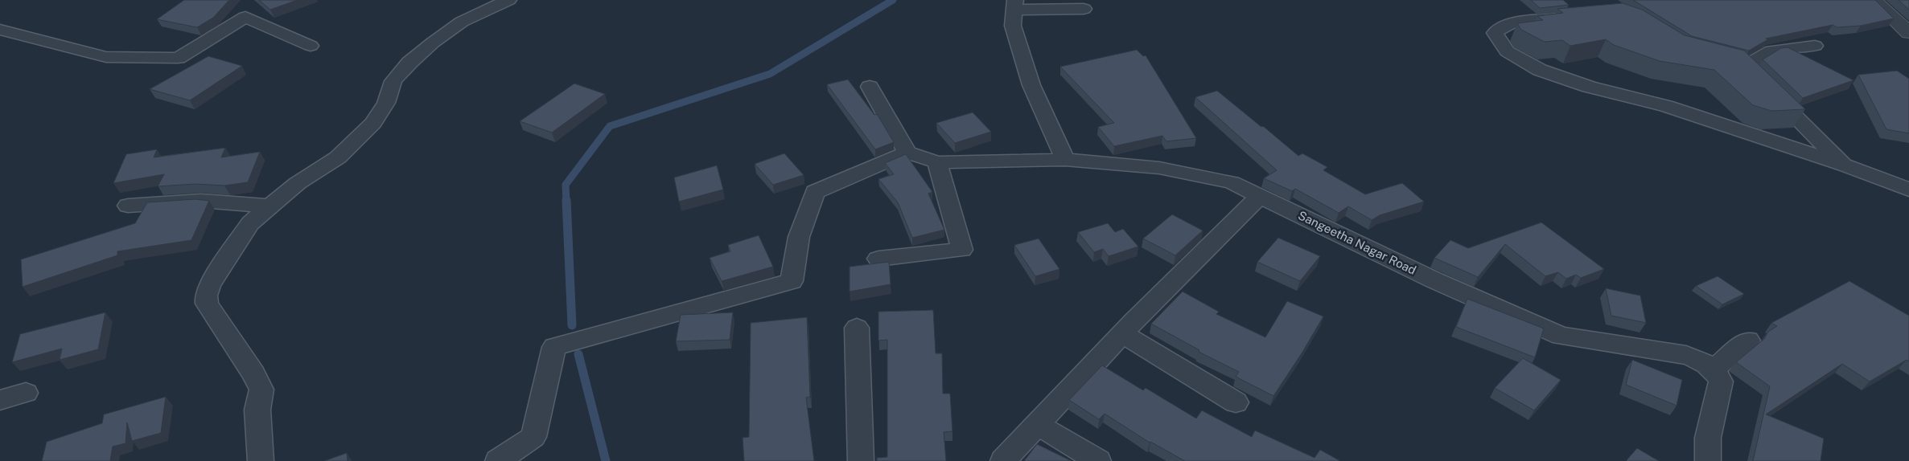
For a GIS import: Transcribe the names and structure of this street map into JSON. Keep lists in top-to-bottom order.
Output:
{
  "streets": {
    "street": ["Sangeetha Nagar Road"]
  }
}
